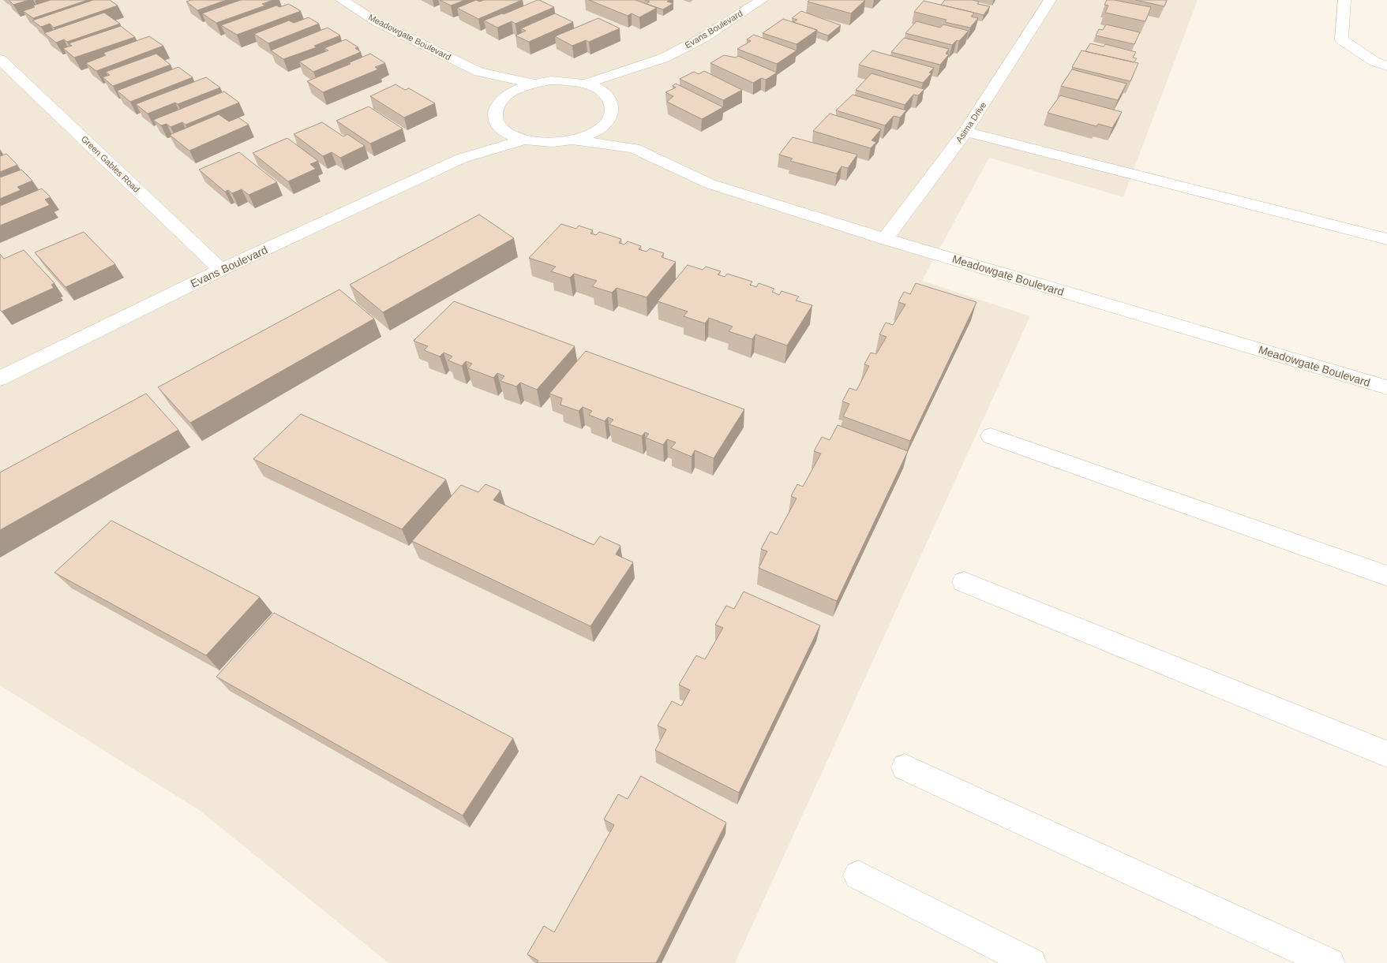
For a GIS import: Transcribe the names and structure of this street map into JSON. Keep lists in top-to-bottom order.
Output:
{
  "streets": {
    "street": [
      "Evans Boulevard",
      "Meadowgate Boulevard",
      "Asima Drive",
      "Green Gables Road"
    ]
  },
  "crossings": [
    ["Evans Boulevard", "Green Gables Road"],
    ["Meadowgate Boulevard", "Asima Drive"]
  ]
}
